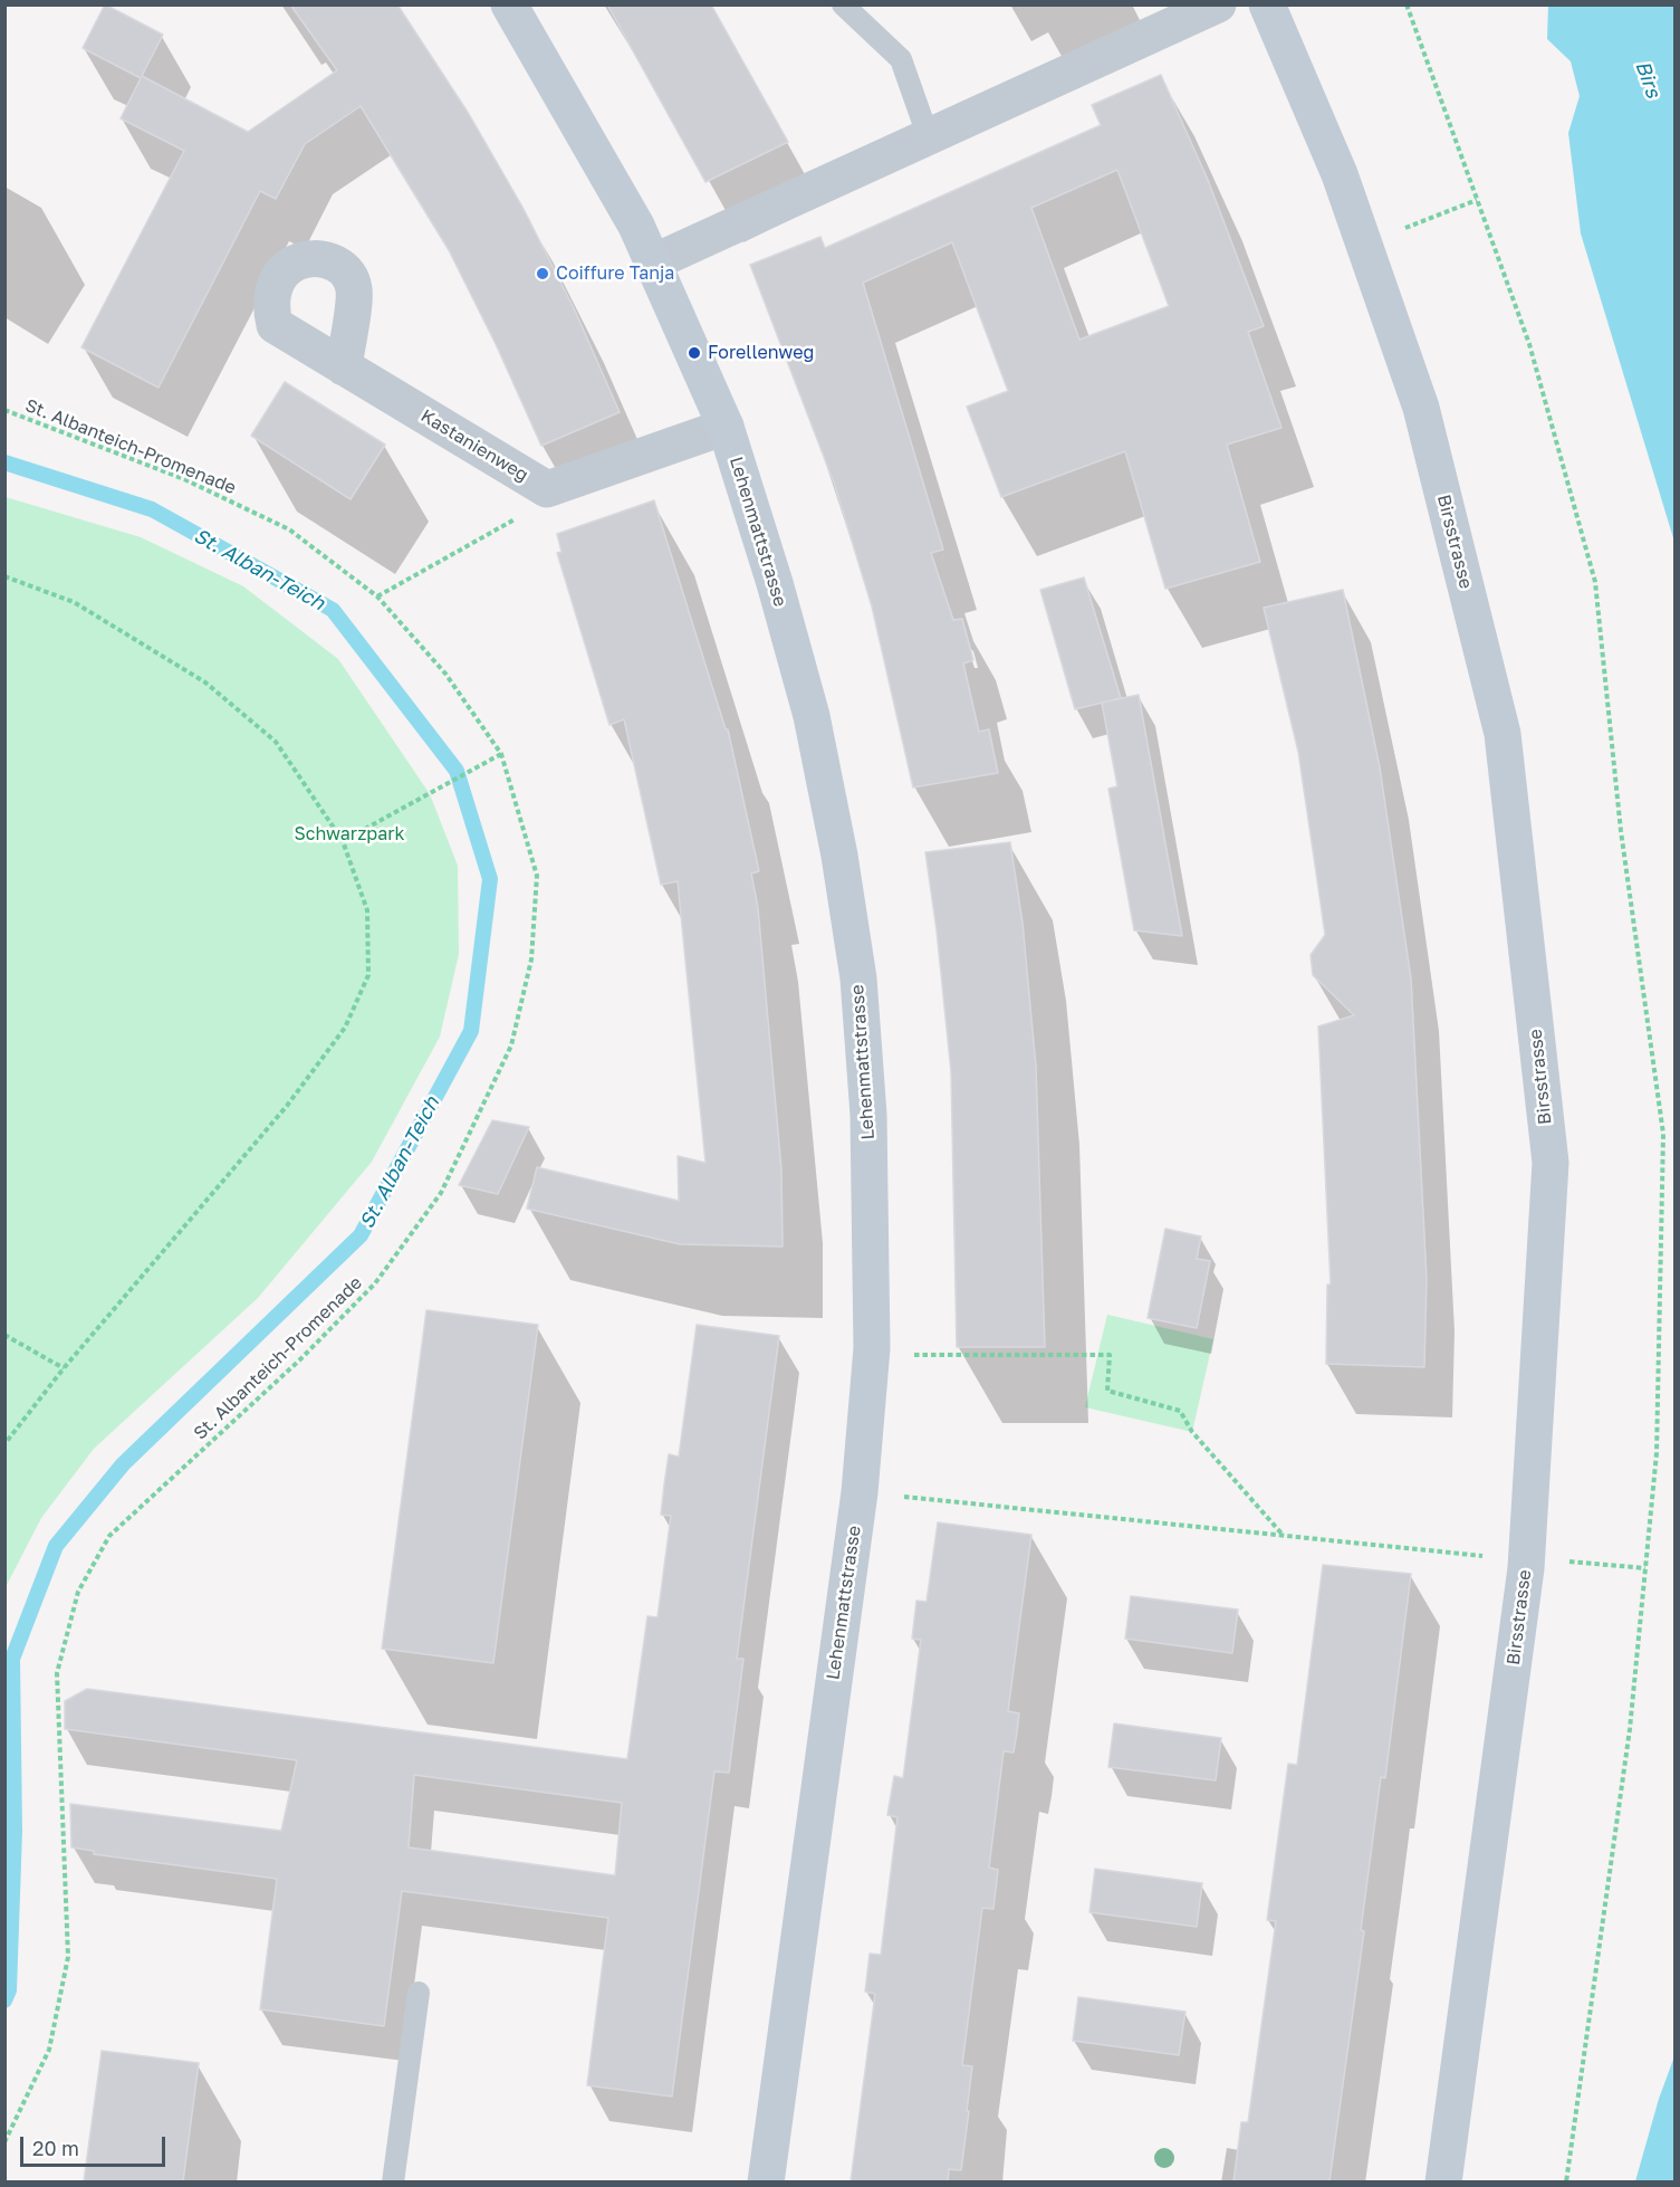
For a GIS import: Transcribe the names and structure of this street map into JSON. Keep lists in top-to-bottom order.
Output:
{
  "streets": {
    "street": ["Kastanienweg", "Lehenmattstrasse", "Birsstrasse"],
    "path": ["St. Albanteich-Promenade"]
  },
  "crossings": [
    ["Kastanienweg", "Lehenmattstrasse"]
  ],
  "water": ["Birs", "St. Alban-Teich"],
  "parks": ["Schwarzpark"],
  "places": ["Coiffure Tanja", "Forellenweg"],
  "scale_bar": "20 m"
}
